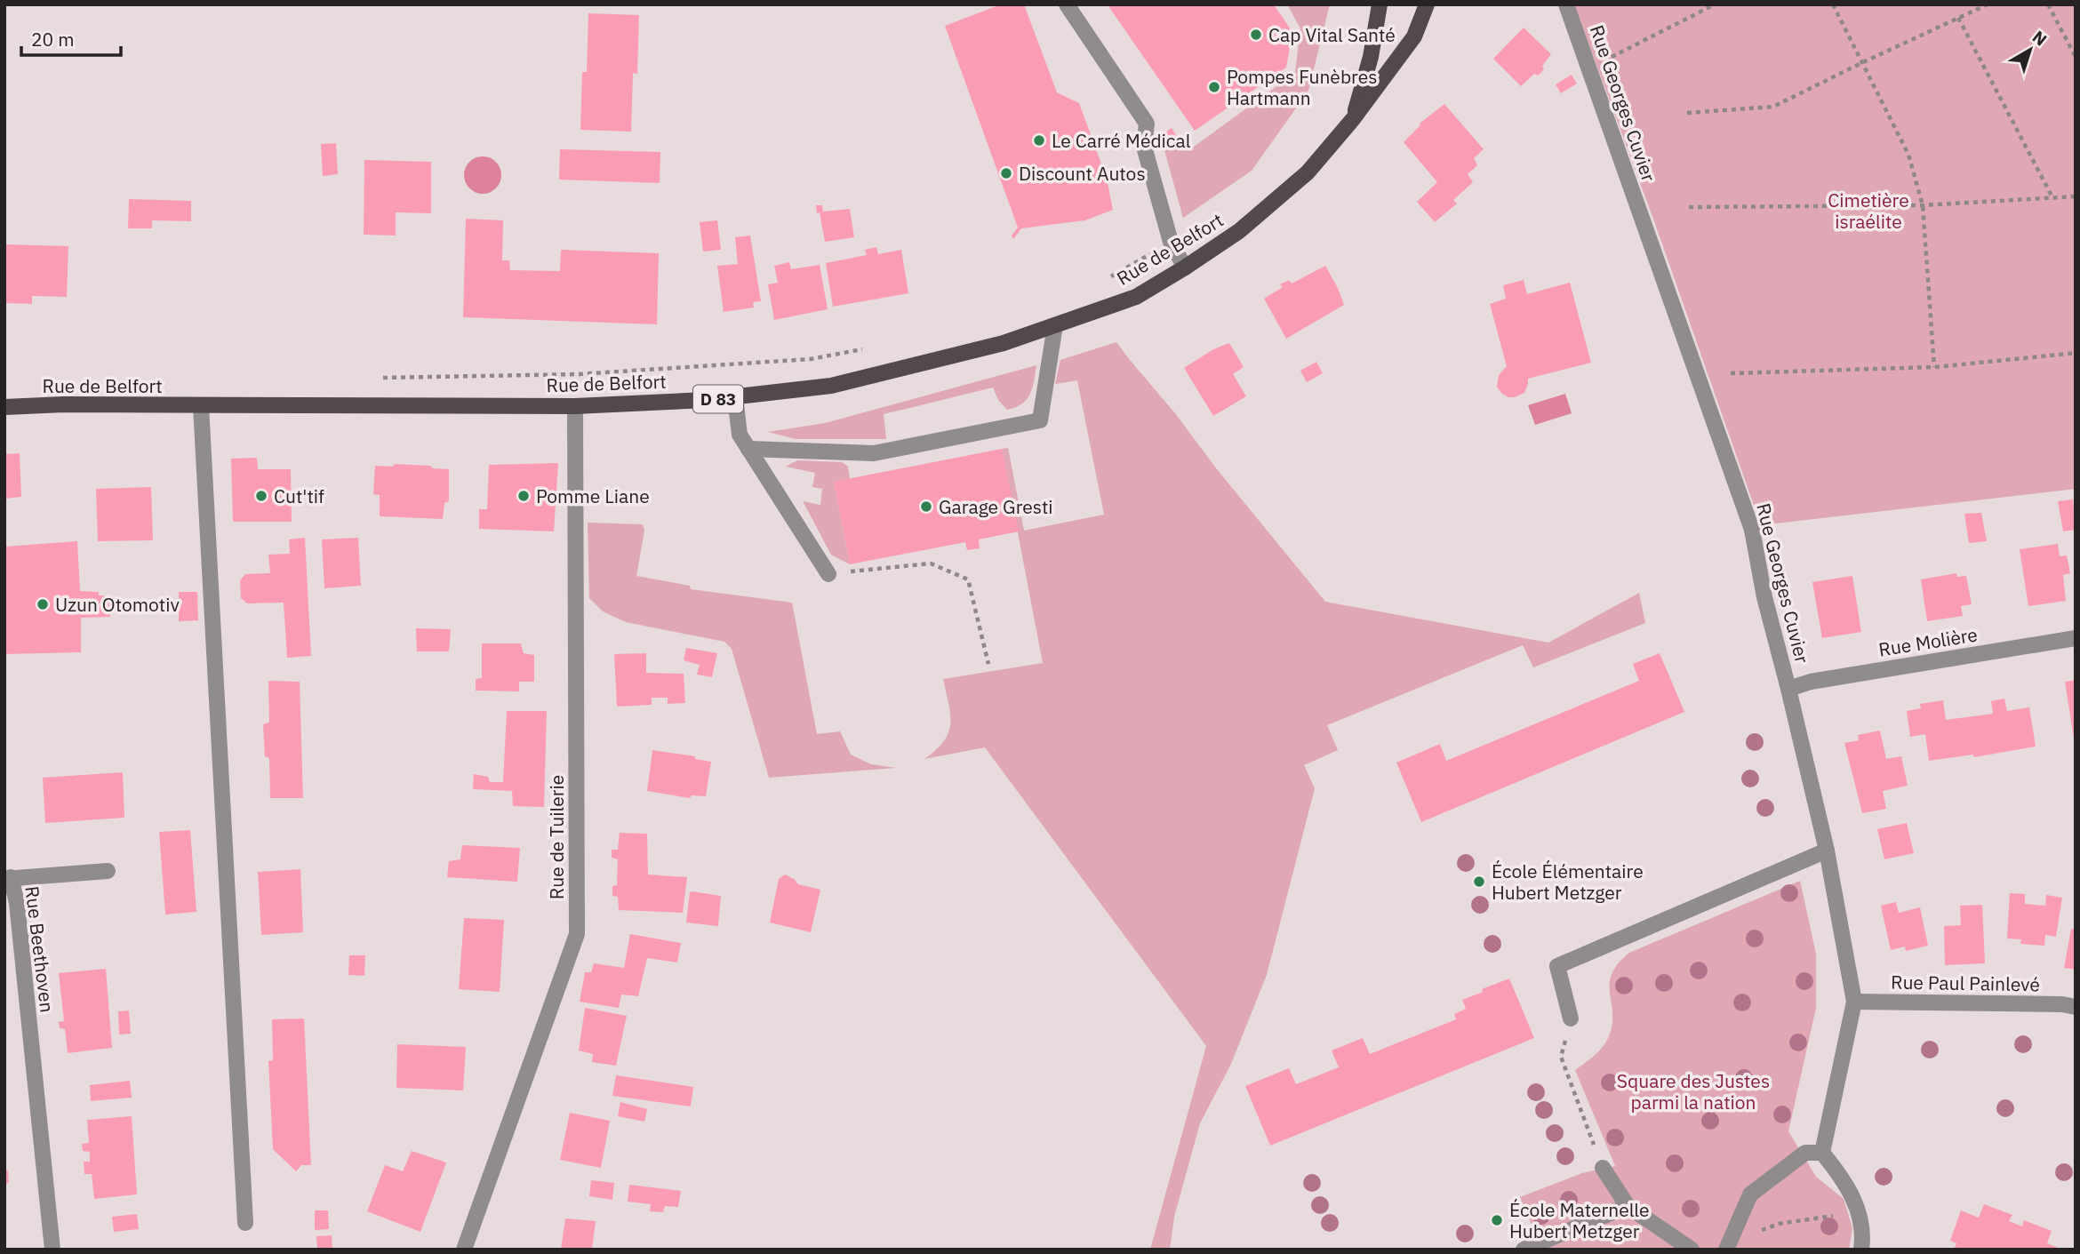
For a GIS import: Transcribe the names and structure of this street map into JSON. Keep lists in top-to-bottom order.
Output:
{
  "streets": {
    "main road": ["Rue de Belfort", "D 83"],
    "street": [
      "Rue Georges Cuvier",
      "Rue Molière",
      "Rue de Tuilerie",
      "Rue Beethoven",
      "Rue Paul Painlevé"
    ]
  },
  "crossings": [
    ["Rue Georges Cuvier", "Rue Molière"],
    ["Rue Georges Cuvier", "Rue Paul Painlevé"],
    ["Rue de Belfort", "D 83"],
    ["Rue de Belfort", "Rue de Tuilerie"]
  ],
  "parks": ["Cimetière israélite", "Square des Justes parmi la nation"],
  "places": [
    "Cap Vital Santé",
    "Pompes Funèbres Hartmann",
    "Le Carré Médical",
    "Discount Autos",
    "Cut'tif",
    "Pomme Liane",
    "Garage Gresti",
    "Uzun Otomotiv",
    "École Élémentaire Hubert Metzger",
    "École Maternelle Hubert Metzger"
  ],
  "scale_bar": "20 m",
  "north": "top right"
}
